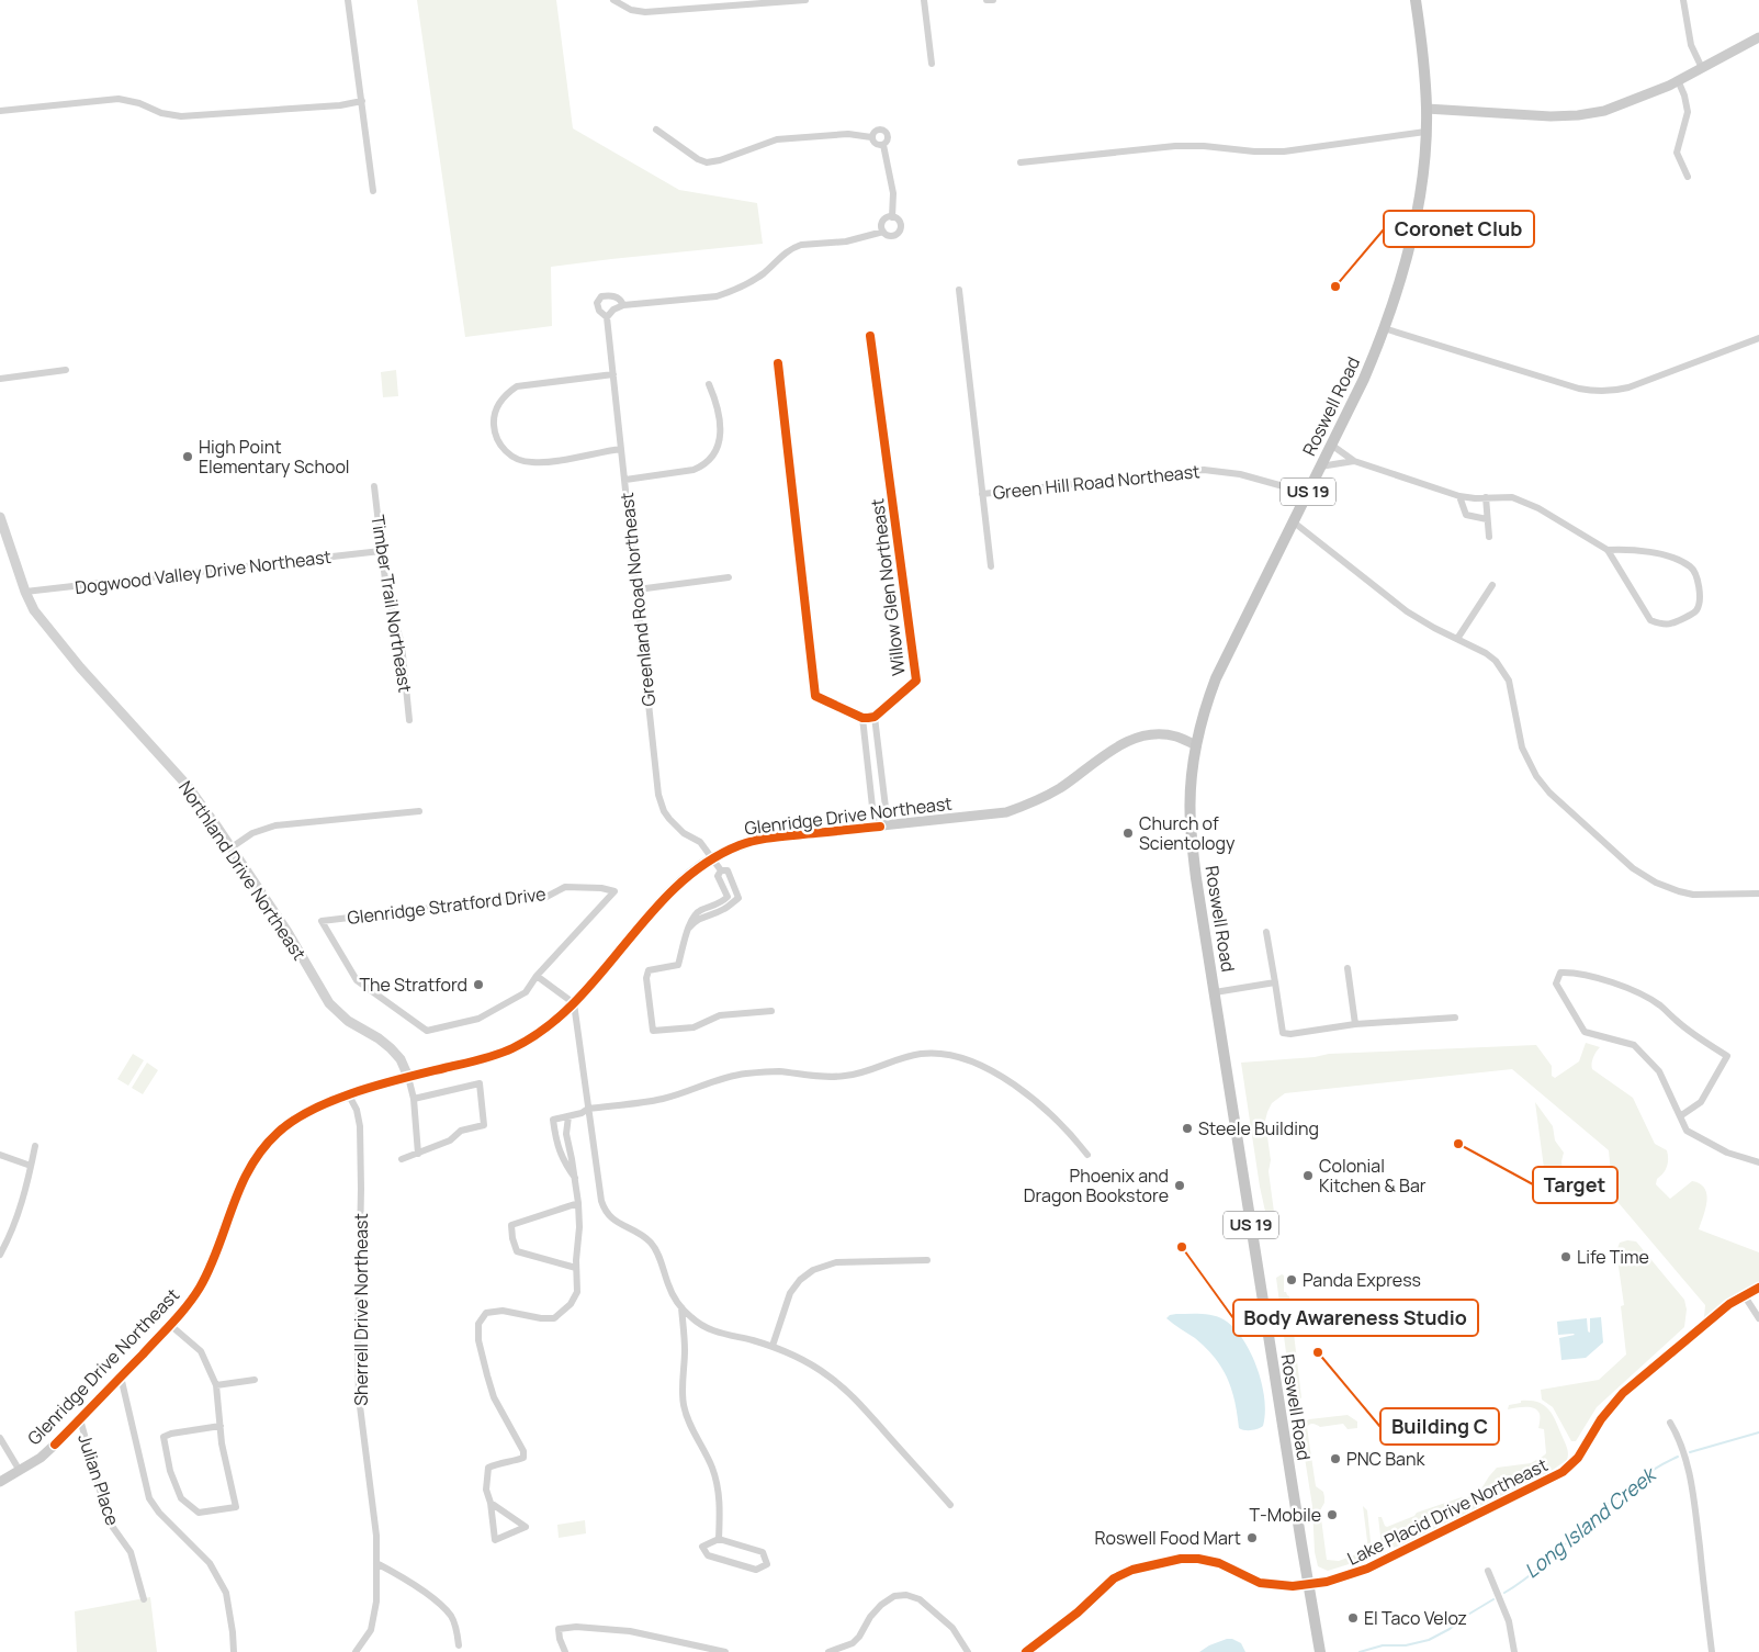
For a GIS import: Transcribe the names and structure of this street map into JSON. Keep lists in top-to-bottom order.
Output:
{
  "streets": {
    "main road": ["Roswell Road", "US 19", "Glenridge Drive Northeast"],
    "street": [
      "Green Hill Road Northeast",
      "Dogwood Valley Drive Northeast",
      "Willow Glen Northeast",
      "Greenland Road Northeast",
      "Timber Trail Northeast",
      "Northland Drive Northeast",
      "Glenridge Stratford Drive",
      "Sherrell Drive Northeast",
      "Julian Place",
      "Lake Placid Drive Northeast"
    ]
  },
  "crossings": [
    ["Roswell Road", "Green Hill Road Northeast"],
    ["Roswell Road", "Glenridge Drive Northeast"],
    ["Roswell Road", "Lake Placid Drive Northeast"],
    ["Dogwood Valley Drive Northeast", "Timber Trail Northeast"],
    ["Dogwood Valley Drive Northeast", "Northland Drive Northeast"],
    ["Greenland Road Northeast", "Glenridge Drive Northeast"],
    ["Glenridge Drive Northeast", "Northland Drive Northeast"],
    ["Glenridge Drive Northeast", "Sherrell Drive Northeast"],
    ["Glenridge Drive Northeast", "Julian Place"]
  ],
  "water": ["Long Island Creek"],
  "places": [
    "Coronet Club",
    "High Point Elementary School",
    "Church of Scientology",
    "The Stratford",
    "Steele Building",
    "Target",
    "Colonial Kitchen & Bar",
    "Phoenix and Dragon Bookstore",
    "Body Awareness Studio",
    "Life Time",
    "Panda Express",
    "Building C",
    "PNC Bank",
    "T-Mobile",
    "Roswell Food Mart",
    "El Taco Veloz"
  ]
}
